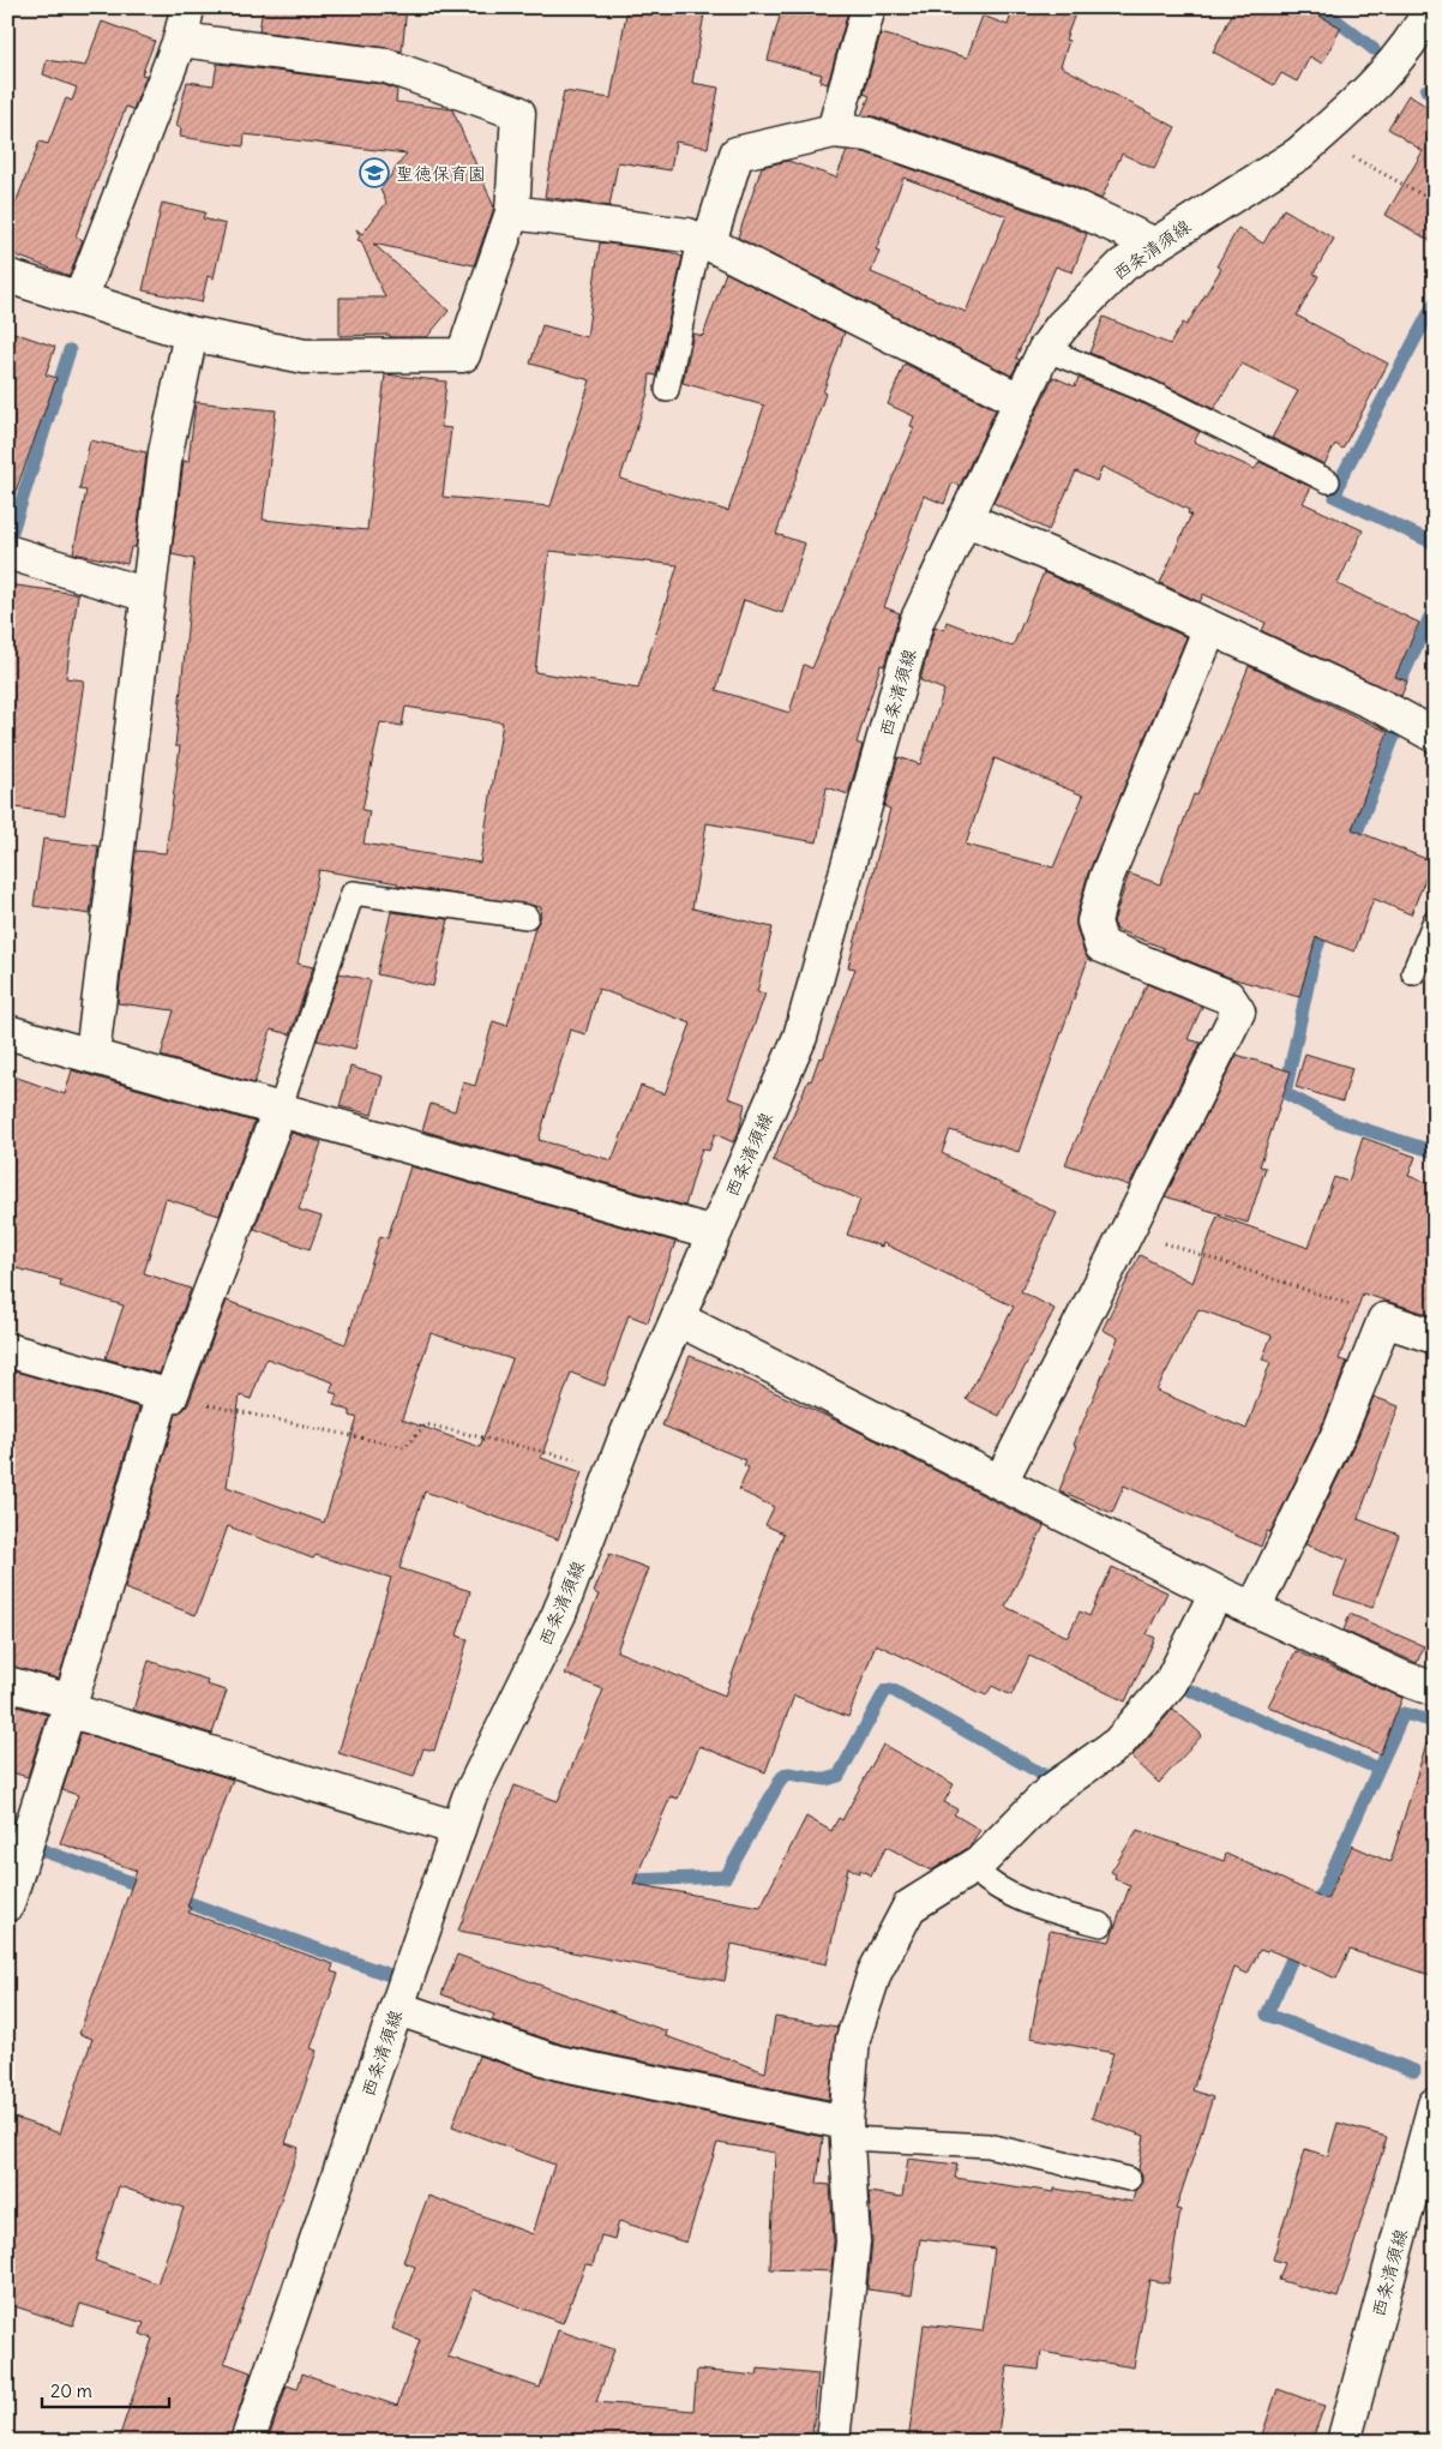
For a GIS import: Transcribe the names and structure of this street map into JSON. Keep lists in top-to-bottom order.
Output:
{
  "streets": {
    "street": ["西条清須線"]
  },
  "places": {
    "school or university": ["聖徳保育園"]
  },
  "scale_bar": "20 m"
}
